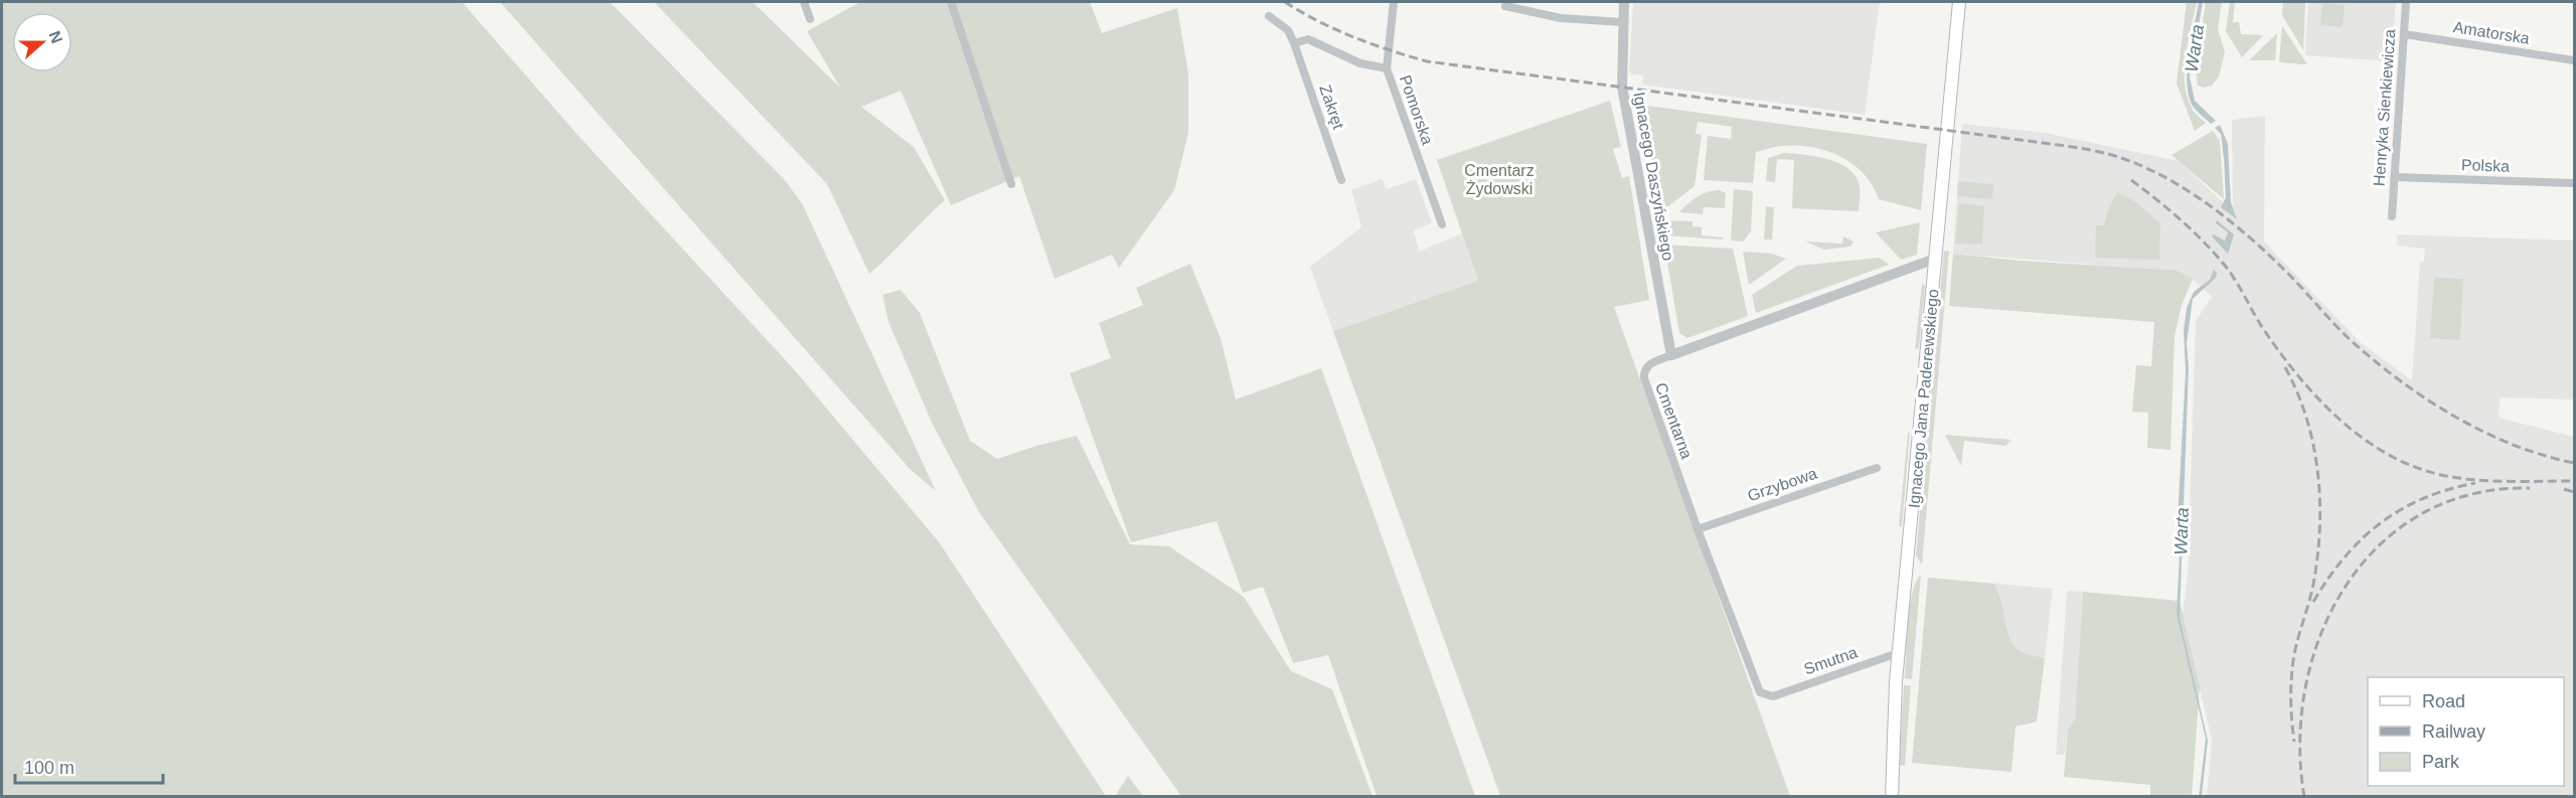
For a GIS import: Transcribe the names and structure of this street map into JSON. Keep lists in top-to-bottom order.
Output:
{
  "streets": {
    "main road": ["Ignacego Jana Paderewskiego"],
    "street": [
      "Amatorska",
      "Zakręt",
      "Henryka Sienkiewicza",
      "Pomorska",
      "Polska",
      "Ignacego Daszyńskiego",
      "Cmentarna",
      "Grzybowa",
      "Smutna"
    ]
  },
  "crossings": [
    ["Amatorska", "Henryka Sienkiewicza"],
    ["Henryka Sienkiewicza", "Polska"],
    ["Ignacego Daszyńskiego", "Cmentarna"],
    ["Ignacego Jana Paderewskiego", "Cmentarna"],
    ["Ignacego Jana Paderewskiego", "Smutna"],
    ["Cmentarna", "Grzybowa"],
    ["Cmentarna", "Smutna"]
  ],
  "water": ["Warta"],
  "parks": ["Cmentarz Żydowski"],
  "legend": ["Road", "Railway", "Park"],
  "scale_bar": "100 m",
  "north": "right"
}
